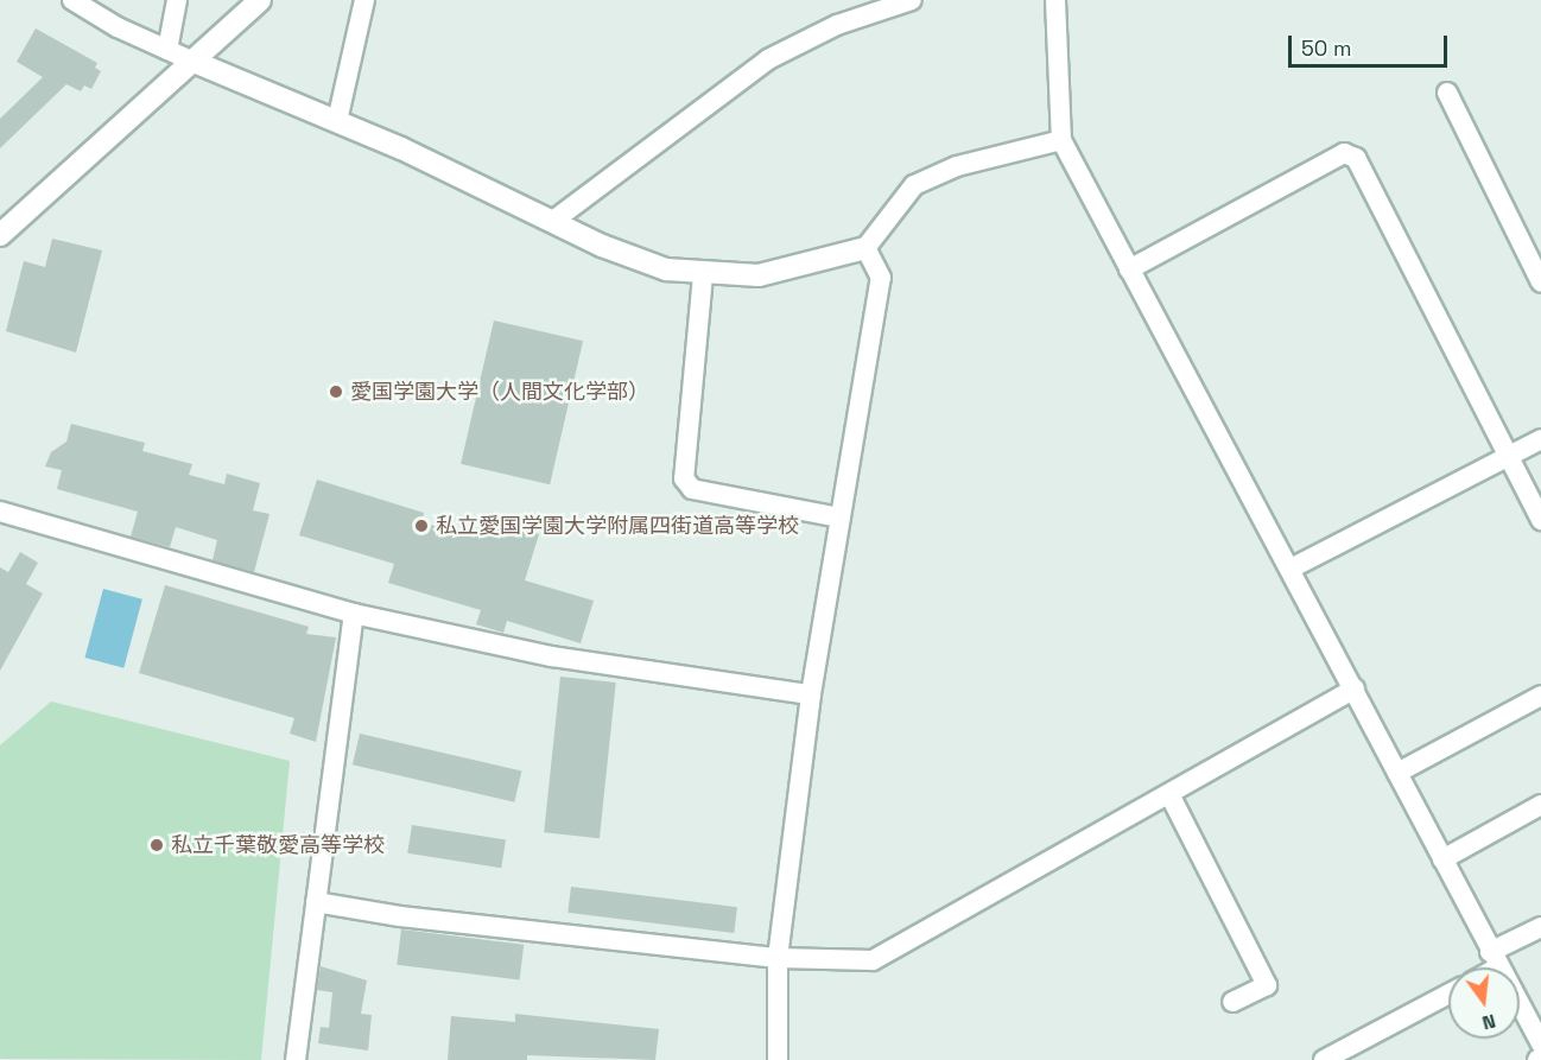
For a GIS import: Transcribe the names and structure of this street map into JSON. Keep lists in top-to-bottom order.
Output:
{
  "places": ["愛国学園大学（人間文化学部）", "私立愛国学園大学附属四街道高等学校", "私立千葉敬愛高等学校"],
  "scale_bar": "50 m",
  "north": "bottom"
}
